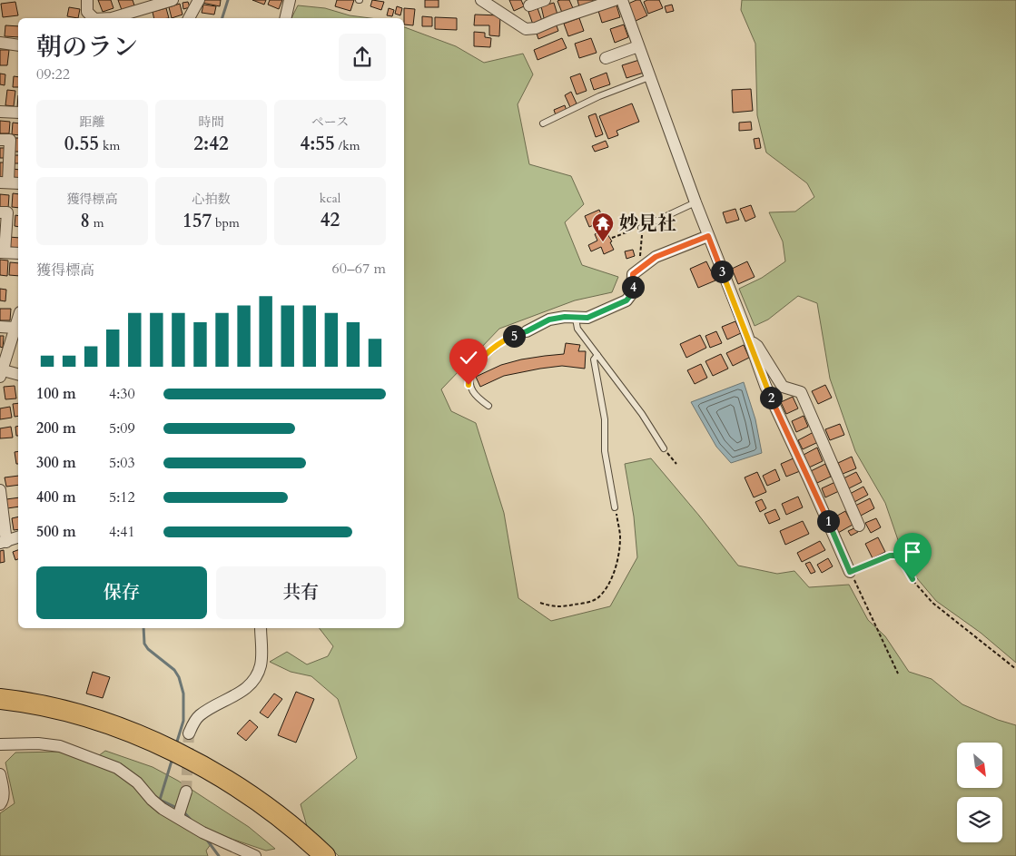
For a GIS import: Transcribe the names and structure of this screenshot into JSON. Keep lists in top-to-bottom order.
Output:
{
  "places": {
    "temple": ["妙見社"]
  },
  "north": "bottom right",
  "page": {
    "heading": ["朝のラン", "09:22"],
    "stats": [
      ["距離", "0.55 km"],
      ["時間", "2:42"],
      ["ペース", "4:55 /km"],
      ["獲得標高", "8 m"],
      ["心拍数", "157 bpm"],
      ["kcal", "42"]
    ],
    "chart": ["獲得標高", "60–67 m"],
    "pins": [
      "3",
      "4",
      "5",
      "2",
      "1"
    ],
    "list": [
      {
        "name": "100 m",
        "note": "4:30"
      },
      {
        "name": "200 m",
        "note": "5:09"
      },
      {
        "name": "300 m",
        "note": "5:03"
      },
      {
        "name": "400 m",
        "note": "5:12"
      },
      {
        "name": "500 m",
        "note": "4:41"
      }
    ],
    "buttons": ["保存", "共有"]
  }
}
